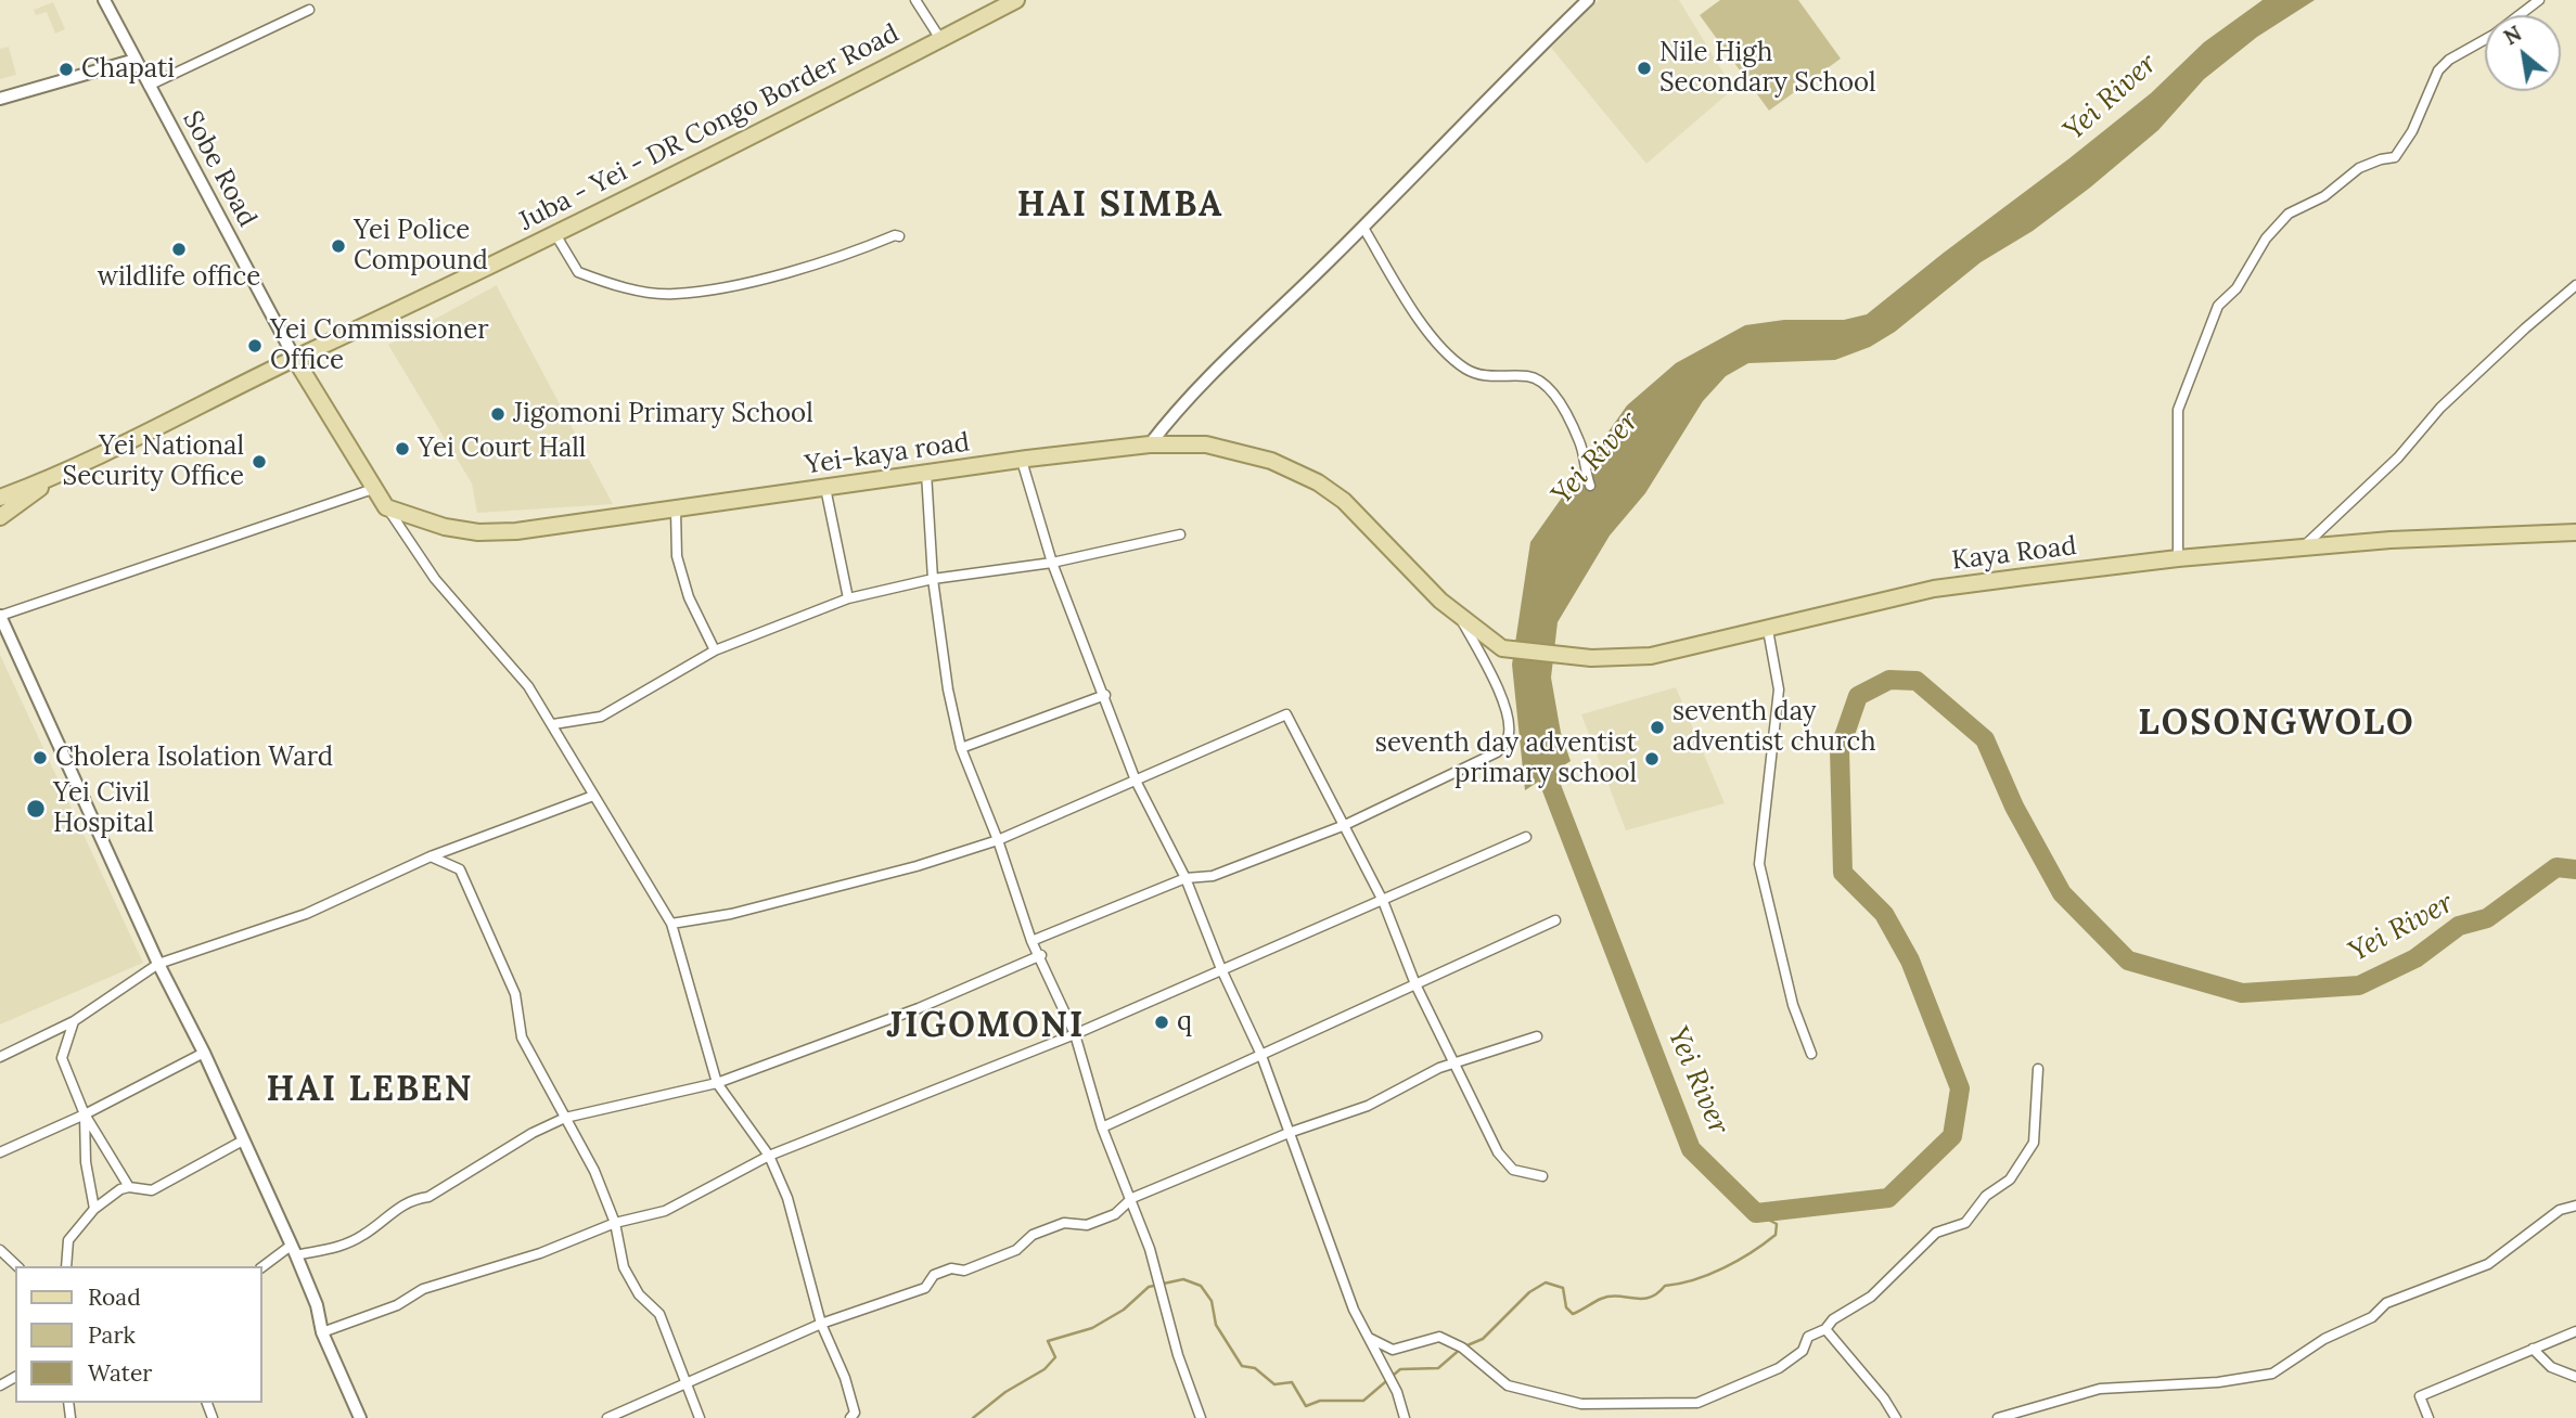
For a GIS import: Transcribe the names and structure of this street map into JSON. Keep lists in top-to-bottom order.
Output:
{
  "streets": {
    "main road": ["Juba - Yei - DR Congo Border Road", "Yei-kaya road", "Kaya Road"],
    "street": ["Sobe Road"]
  },
  "crossings": [
    ["Juba - Yei - DR Congo Border Road", "Sobe Road"],
    ["Yei-kaya road", "Kaya Road"]
  ],
  "districts": [
    "HAI SIMBA",
    "LOSONGWOLO",
    "JIGOMONI",
    "HAI LEBEN"
  ],
  "water": ["Yei River"],
  "places": [
    "Nile High Secondary School",
    "Chapati",
    "Yei Police Compound",
    "wildlife office",
    "Yei Commissioner Office",
    "Jigomoni Primary School",
    "Yei Court Hall",
    "Yei National Security Office",
    "seventh day adventist church",
    "Cholera Isolation Ward",
    "seventh day adventist primary school",
    "Yei Civil Hospital",
    "q"
  ],
  "legend": ["Road", "Park", "Water"],
  "north": "top left"
}
